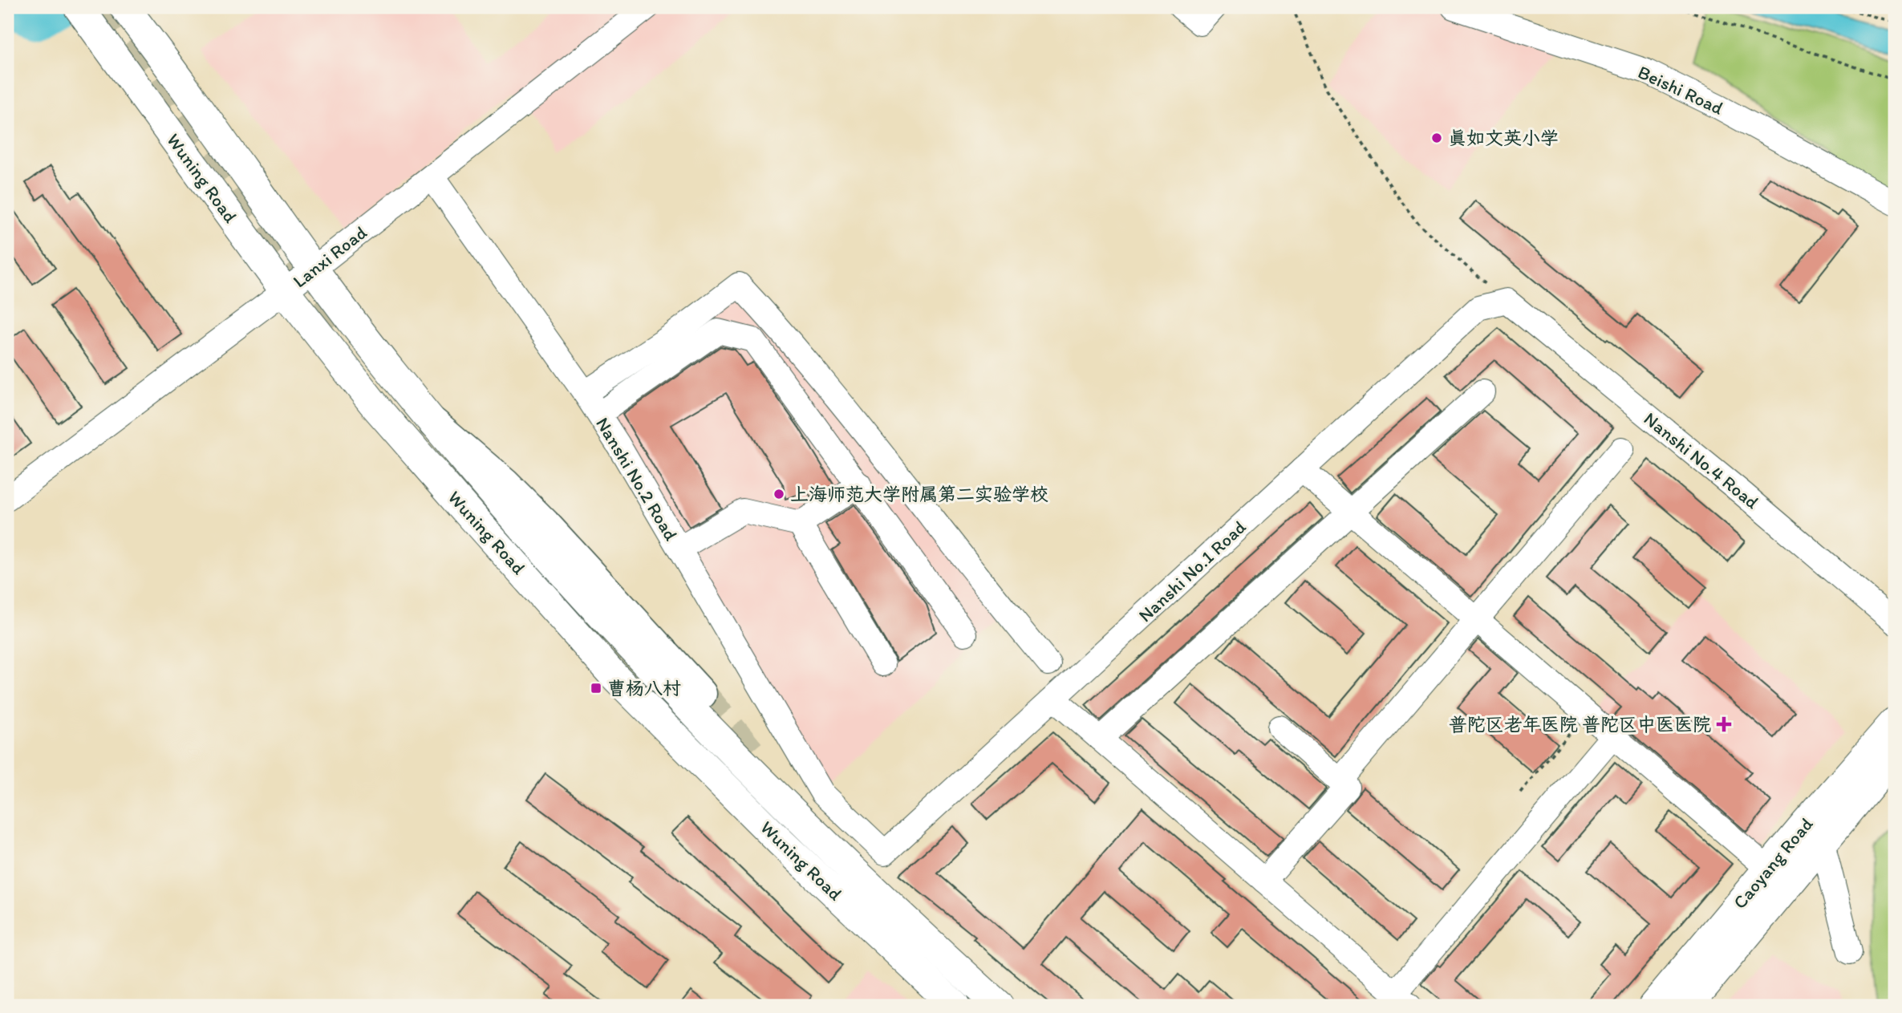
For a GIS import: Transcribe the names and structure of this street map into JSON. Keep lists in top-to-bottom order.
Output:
{
  "streets": {
    "main road": ["Wuning Road", "Caoyang Road"],
    "street": [
      "Beishi Road",
      "Lanxi Road",
      "Nanshi No.4 Road",
      "Nanshi No.2 Road",
      "Nanshi No.1 Road"
    ]
  },
  "crossings": [
    ["Wuning Road", "Lanxi Road"],
    ["Lanxi Road", "Nanshi No.2 Road"],
    ["Nanshi No.4 Road", "Nanshi No.1 Road"],
    ["Nanshi No.2 Road", "Nanshi No.1 Road"]
  ],
  "places": {
    "other": ["真如文英小学", "上海师范大学附属第二实验学校"],
    "transit": ["曹杨八村"],
    "health": ["普陀区老年医院 普陀区中医医院"]
  }
}
